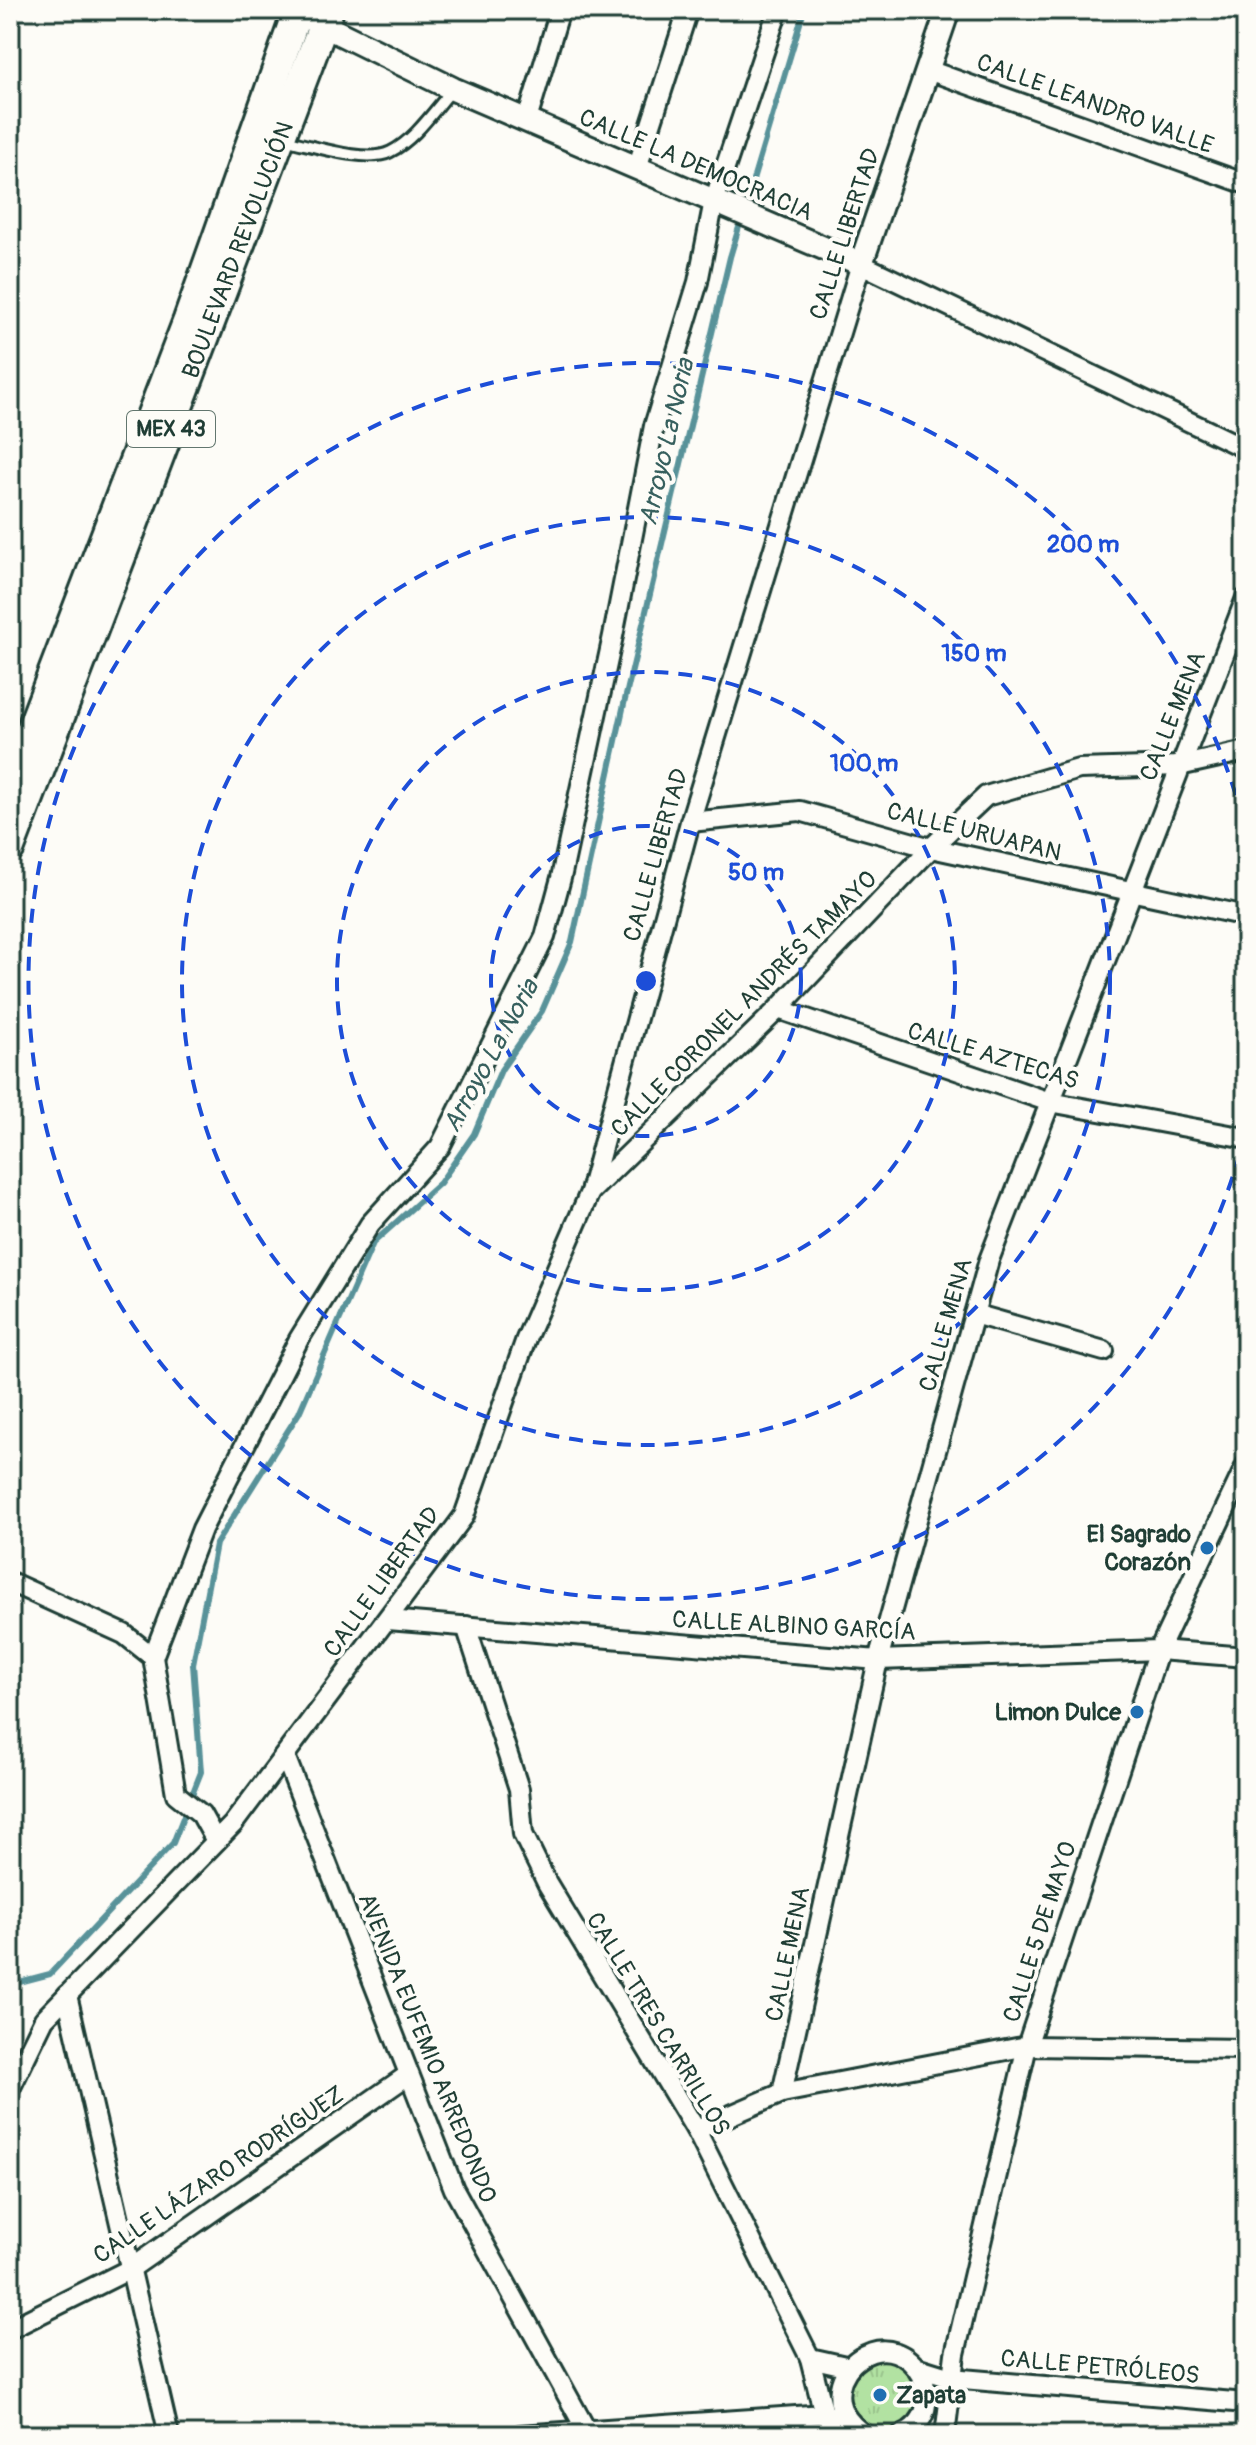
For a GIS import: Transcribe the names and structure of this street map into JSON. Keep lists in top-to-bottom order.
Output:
{
  "streets": {
    "main road": ["BOULEVARD REVOLUCIÓN", "MEX 43"],
    "street": [
      "CALLE LEANDRO VALLE",
      "CALLE LA DEMOCRACIA",
      "CALLE LIBERTAD",
      "CALLE MENA",
      "CALLE URUAPAN",
      "CALLE CORONEL ANDRÉS TAMAYO",
      "CALLE AZTECAS",
      "CALLE ALBINO GARCÍA",
      "CALLE 5 DE MAYO",
      "CALLE TRES CARRILLOS",
      "AVENIDA EUFEMIO ARREDONDO",
      "CALLE LÁZARO RODRÍGUEZ",
      "CALLE PETRÓLEOS"
    ]
  },
  "crossings": [
    ["CALLE LEANDRO VALLE", "CALLE LIBERTAD"],
    ["CALLE LA DEMOCRACIA", "CALLE LIBERTAD"],
    ["CALLE LA DEMOCRACIA", "BOULEVARD REVOLUCIÓN"],
    ["CALLE LIBERTAD", "CALLE URUAPAN"],
    ["CALLE LIBERTAD", "CALLE CORONEL ANDRÉS TAMAYO"],
    ["CALLE LIBERTAD", "CALLE ALBINO GARCÍA"],
    ["CALLE LIBERTAD", "AVENIDA EUFEMIO ARREDONDO"],
    ["CALLE MENA", "CALLE URUAPAN"],
    ["CALLE MENA", "CALLE CORONEL ANDRÉS TAMAYO"],
    ["CALLE MENA", "CALLE AZTECAS"],
    ["CALLE MENA", "CALLE ALBINO GARCÍA"],
    ["CALLE URUAPAN", "CALLE CORONEL ANDRÉS TAMAYO"],
    ["CALLE CORONEL ANDRÉS TAMAYO", "CALLE AZTECAS"],
    ["CALLE ALBINO GARCÍA", "CALLE 5 DE MAYO"],
    ["CALLE ALBINO GARCÍA", "CALLE TRES CARRILLOS"],
    ["CALLE 5 DE MAYO", "CALLE PETRÓLEOS"],
    ["AVENIDA EUFEMIO ARREDONDO", "CALLE LÁZARO RODRÍGUEZ"]
  ],
  "water": ["Arroyo La Noria"],
  "places": ["El Sagrado Corazón", "Limon Dulce", "Zapata"],
  "rings": [
    "200 m",
    "150 m",
    "100 m",
    "50 m"
  ]
}
